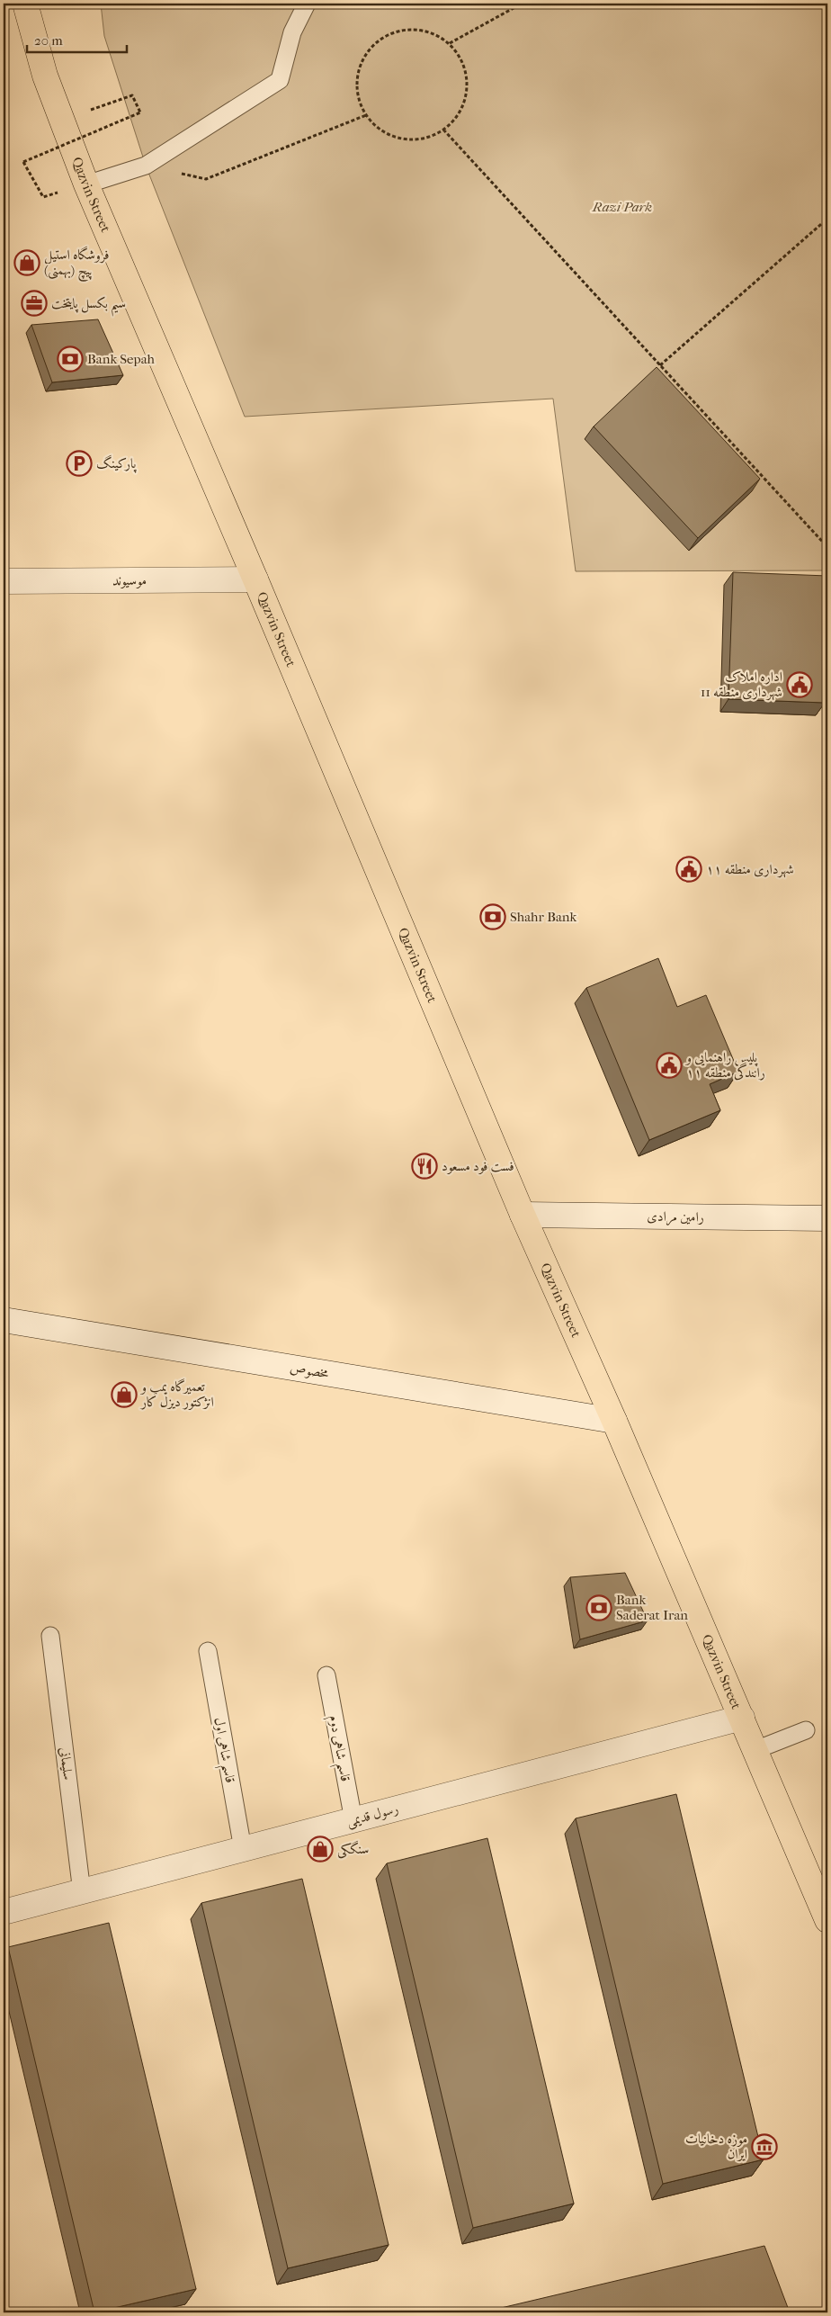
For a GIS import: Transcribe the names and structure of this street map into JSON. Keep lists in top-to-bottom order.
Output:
{
  "streets": {
    "main road": ["Qazvin Street"],
    "street": [
      "موسیوند",
      "رامین مرادی",
      "مخصوص",
      "رسول قدیمی"
    ],
    "lane": ["قاسم شاهی دوم", "قاسم شاهی اول", "سلیمانی"]
  },
  "crossings": [
    ["Qazvin Street", "موسیوند"],
    ["Qazvin Street", "رامین مرادی"],
    ["Qazvin Street", "مخصوص"],
    ["Qazvin Street", "رسول قدیمی"],
    ["قاسم شاهی دوم", "رسول قدیمی"],
    ["قاسم شاهی اول", "رسول قدیمی"],
    ["سلیمانی", "رسول قدیمی"]
  ],
  "parks": ["Razi Park"],
  "places": {
    "shop": ["فروشگاه استیل پیچ (بهمنی)", "تعمیرگاه پمپ و انژکتور دیزل کار", "سنگکی"],
    "office": ["سیم بکسل پایتخت"],
    "bank": ["Bank Sepah", "Shahr Bank", "Bank Saderat Iran"],
    "parking": ["پارکینگ"],
    "public building": ["اداره املاک شهرداری منطقه 11", "شهرداری منطقه ۱۱", "پلیس راهنمایی و رانندگی منطقه ۱۱"],
    "restaurant": ["فست فود مسعود"],
    "museum": ["موزه دخانیات ایران"]
  },
  "scale_bar": "20 m"
}
